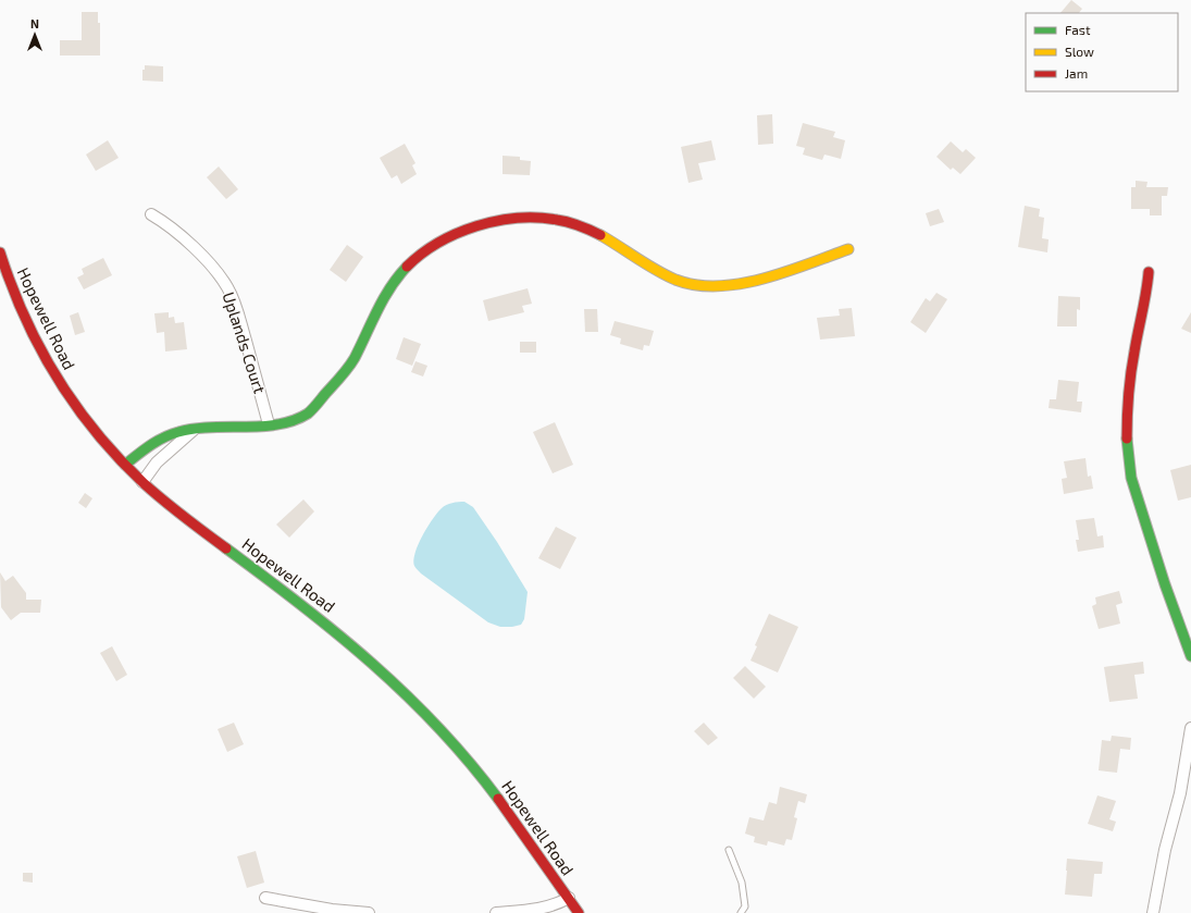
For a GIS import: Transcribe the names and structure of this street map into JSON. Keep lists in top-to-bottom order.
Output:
{
  "streets": {
    "street": ["Hopewell Road", "Uplands Court"]
  },
  "legend": ["Fast", "Slow", "Jam"],
  "north": "top"
}
